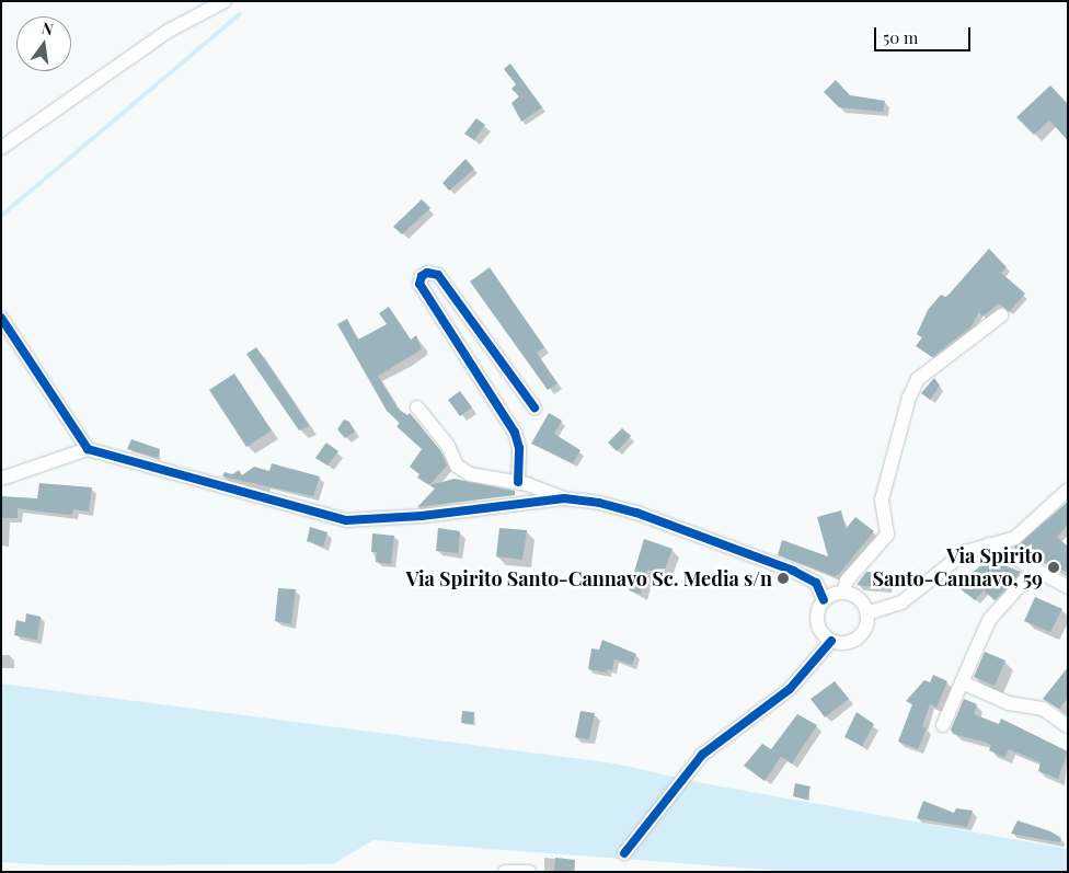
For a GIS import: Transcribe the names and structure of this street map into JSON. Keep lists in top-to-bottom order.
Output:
{
  "places": ["Via Spirito Santo-Cannavo, 59", "Via Spirito Santo-Cannavo Sc. Media s/n"],
  "scale_bar": "50 m",
  "north": "top"
}
